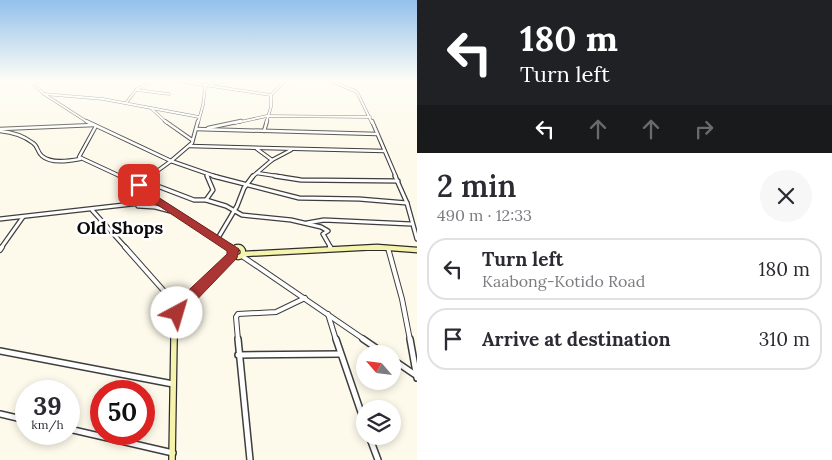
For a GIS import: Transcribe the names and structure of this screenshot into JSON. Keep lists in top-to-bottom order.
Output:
{
  "districts": ["Old Shops"],
  "north": "top left",
  "page": {
    "turn": ["180 m", "Turn left"],
    "heading": ["2 min", "490 m · 12:33"],
    "list": [
      {
        "name": "Turn left",
        "note": "Kaabong-Kotido Road",
        "value": "180 m"
      },
      {
        "name": "Arrive at destination",
        "value": "310 m"
      }
    ],
    "speed": "39 km/h",
    "limit": "50"
  }
}
